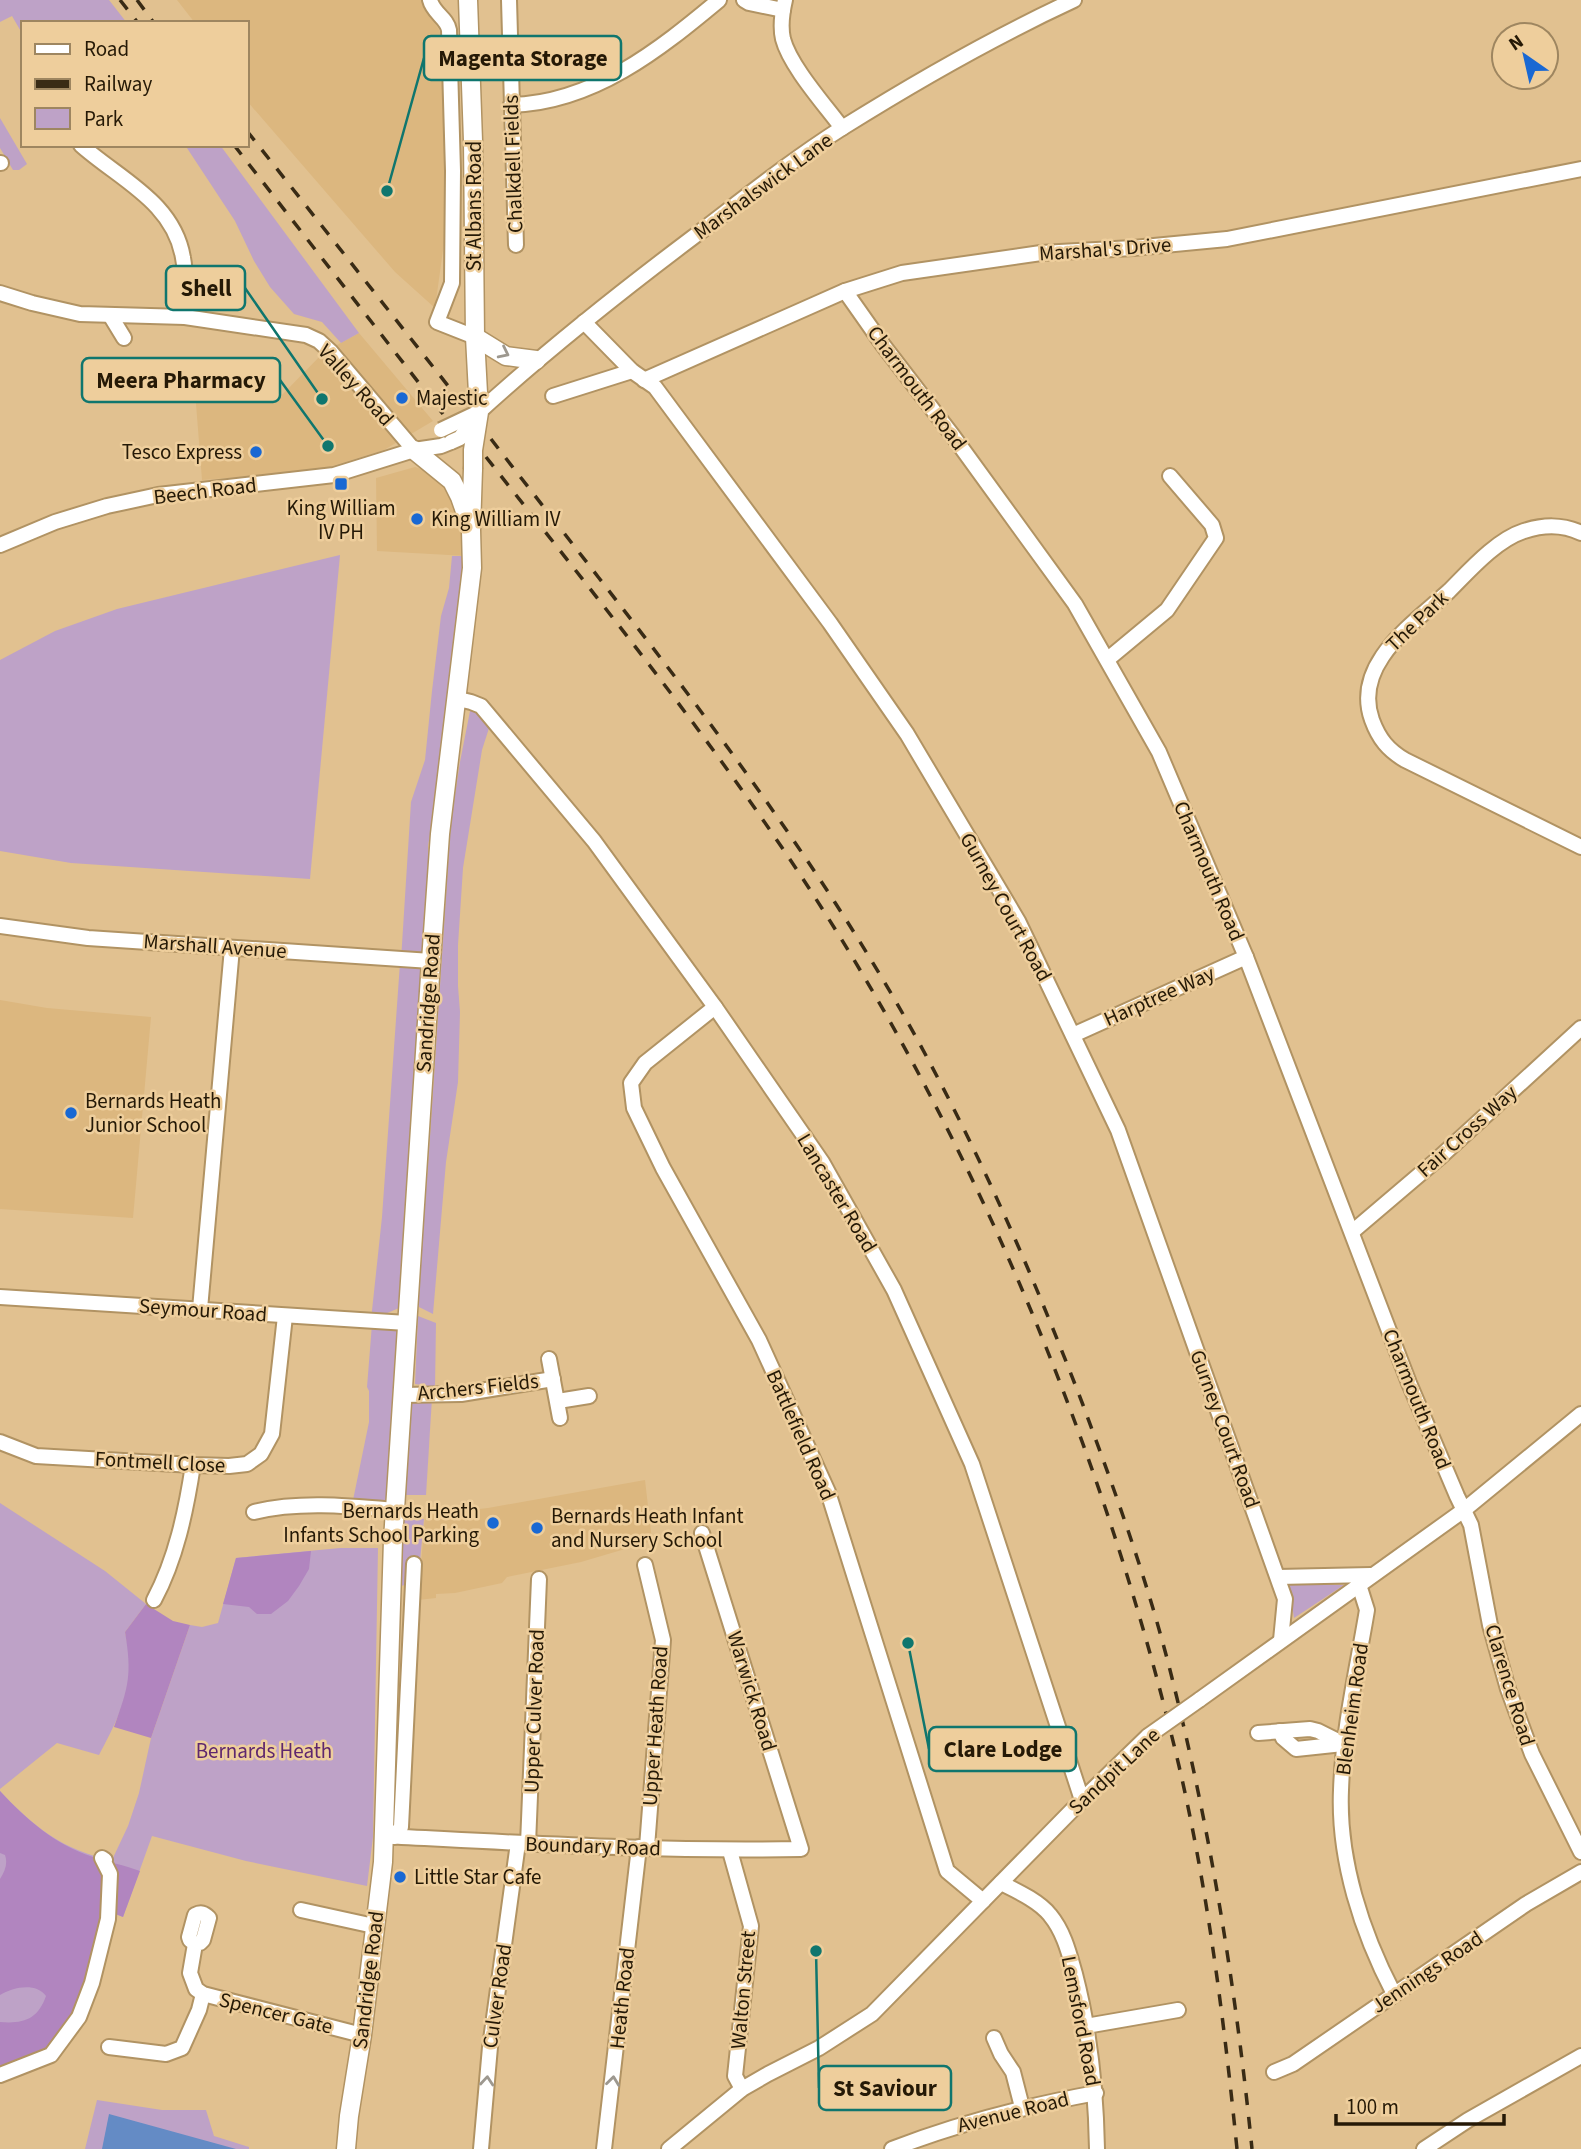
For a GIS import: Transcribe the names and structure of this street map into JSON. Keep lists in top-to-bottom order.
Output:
{
  "streets": {
    "main road": ["St Albans Road", "Sandridge Road"],
    "street": [
      "Chalkdell Fields",
      "Marshalswick Lane",
      "Marshal's Drive",
      "Valley Road",
      "Charmouth Road",
      "Beech Road",
      "The Park",
      "Gurney Court Road",
      "Marshall Avenue",
      "Harptree Way",
      "Fair Cross Way",
      "Lancaster Road",
      "Seymour Road",
      "Archers Fields",
      "Battlefield Road",
      "Fontmell Close",
      "Clarence Road",
      "Warwick Road",
      "Blenheim Road",
      "Upper Culver Road",
      "Upper Heath Road",
      "Sandpit Lane",
      "Boundary Road",
      "Jennings Road",
      "Walton Street",
      "Culver Road",
      "Heath Road",
      "Spencer Gate",
      "Lemsford Road",
      "Avenue Road"
    ]
  },
  "crossings": [
    ["Marshalswick Lane", "St Albans Road"],
    ["Marshalswick Lane", "Beech Road"],
    ["Marshalswick Lane", "Gurney Court Road"],
    ["Marshalswick Lane", "Sandridge Road"],
    ["St Albans Road", "Beech Road"],
    ["St Albans Road", "Sandridge Road"],
    ["Marshal's Drive", "Charmouth Road"],
    ["Marshal's Drive", "Gurney Court Road"],
    ["Valley Road", "Beech Road"],
    ["Charmouth Road", "Harptree Way"],
    ["Charmouth Road", "Fair Cross Way"],
    ["Charmouth Road", "Clarence Road"],
    ["Charmouth Road", "Sandpit Lane"],
    ["Beech Road", "Sandridge Road"],
    ["Gurney Court Road", "Harptree Way"],
    ["Gurney Court Road", "Sandpit Lane"],
    ["Marshall Avenue", "Sandridge Road"],
    ["Sandridge Road", "Lancaster Road"],
    ["Sandridge Road", "Seymour Road"],
    ["Sandridge Road", "Archers Fields"],
    ["Sandridge Road", "Boundary Road"],
    ["Sandridge Road", "Spencer Gate"],
    ["Lancaster Road", "Battlefield Road"],
    ["Lancaster Road", "Sandpit Lane"],
    ["Seymour Road", "Fontmell Close"],
    ["Battlefield Road", "Sandpit Lane"],
    ["Clarence Road", "Sandpit Lane"],
    ["Warwick Road", "Boundary Road"],
    ["Blenheim Road", "Sandpit Lane"],
    ["Blenheim Road", "Jennings Road"],
    ["Upper Culver Road", "Boundary Road"],
    ["Upper Culver Road", "Culver Road"],
    ["Upper Heath Road", "Boundary Road"],
    ["Upper Heath Road", "Heath Road"],
    ["Sandpit Lane", "Walton Street"],
    ["Sandpit Lane", "Lemsford Road"],
    ["Boundary Road", "Walton Street"],
    ["Boundary Road", "Culver Road"],
    ["Boundary Road", "Heath Road"],
    ["Lemsford Road", "Avenue Road"]
  ],
  "one_way": ["Culver Road", "Heath Road"],
  "parks": ["Bernards Heath"],
  "places": {
    "other": [
      "Magenta Storage",
      "Majestic",
      "Shell",
      "Meera Pharmacy",
      "Tesco Express",
      "King William IV",
      "Bernards Heath Junior School",
      "Bernards Heath Infants School Parking",
      "Bernards Heath Infant and Nursery School",
      "Clare Lodge",
      "Little Star Cafe",
      "St Saviour"
    ],
    "transit": ["King William IV PH"]
  },
  "legend": ["Road", "Railway", "Park"],
  "scale_bar": "100 m",
  "north": "top left"
}
